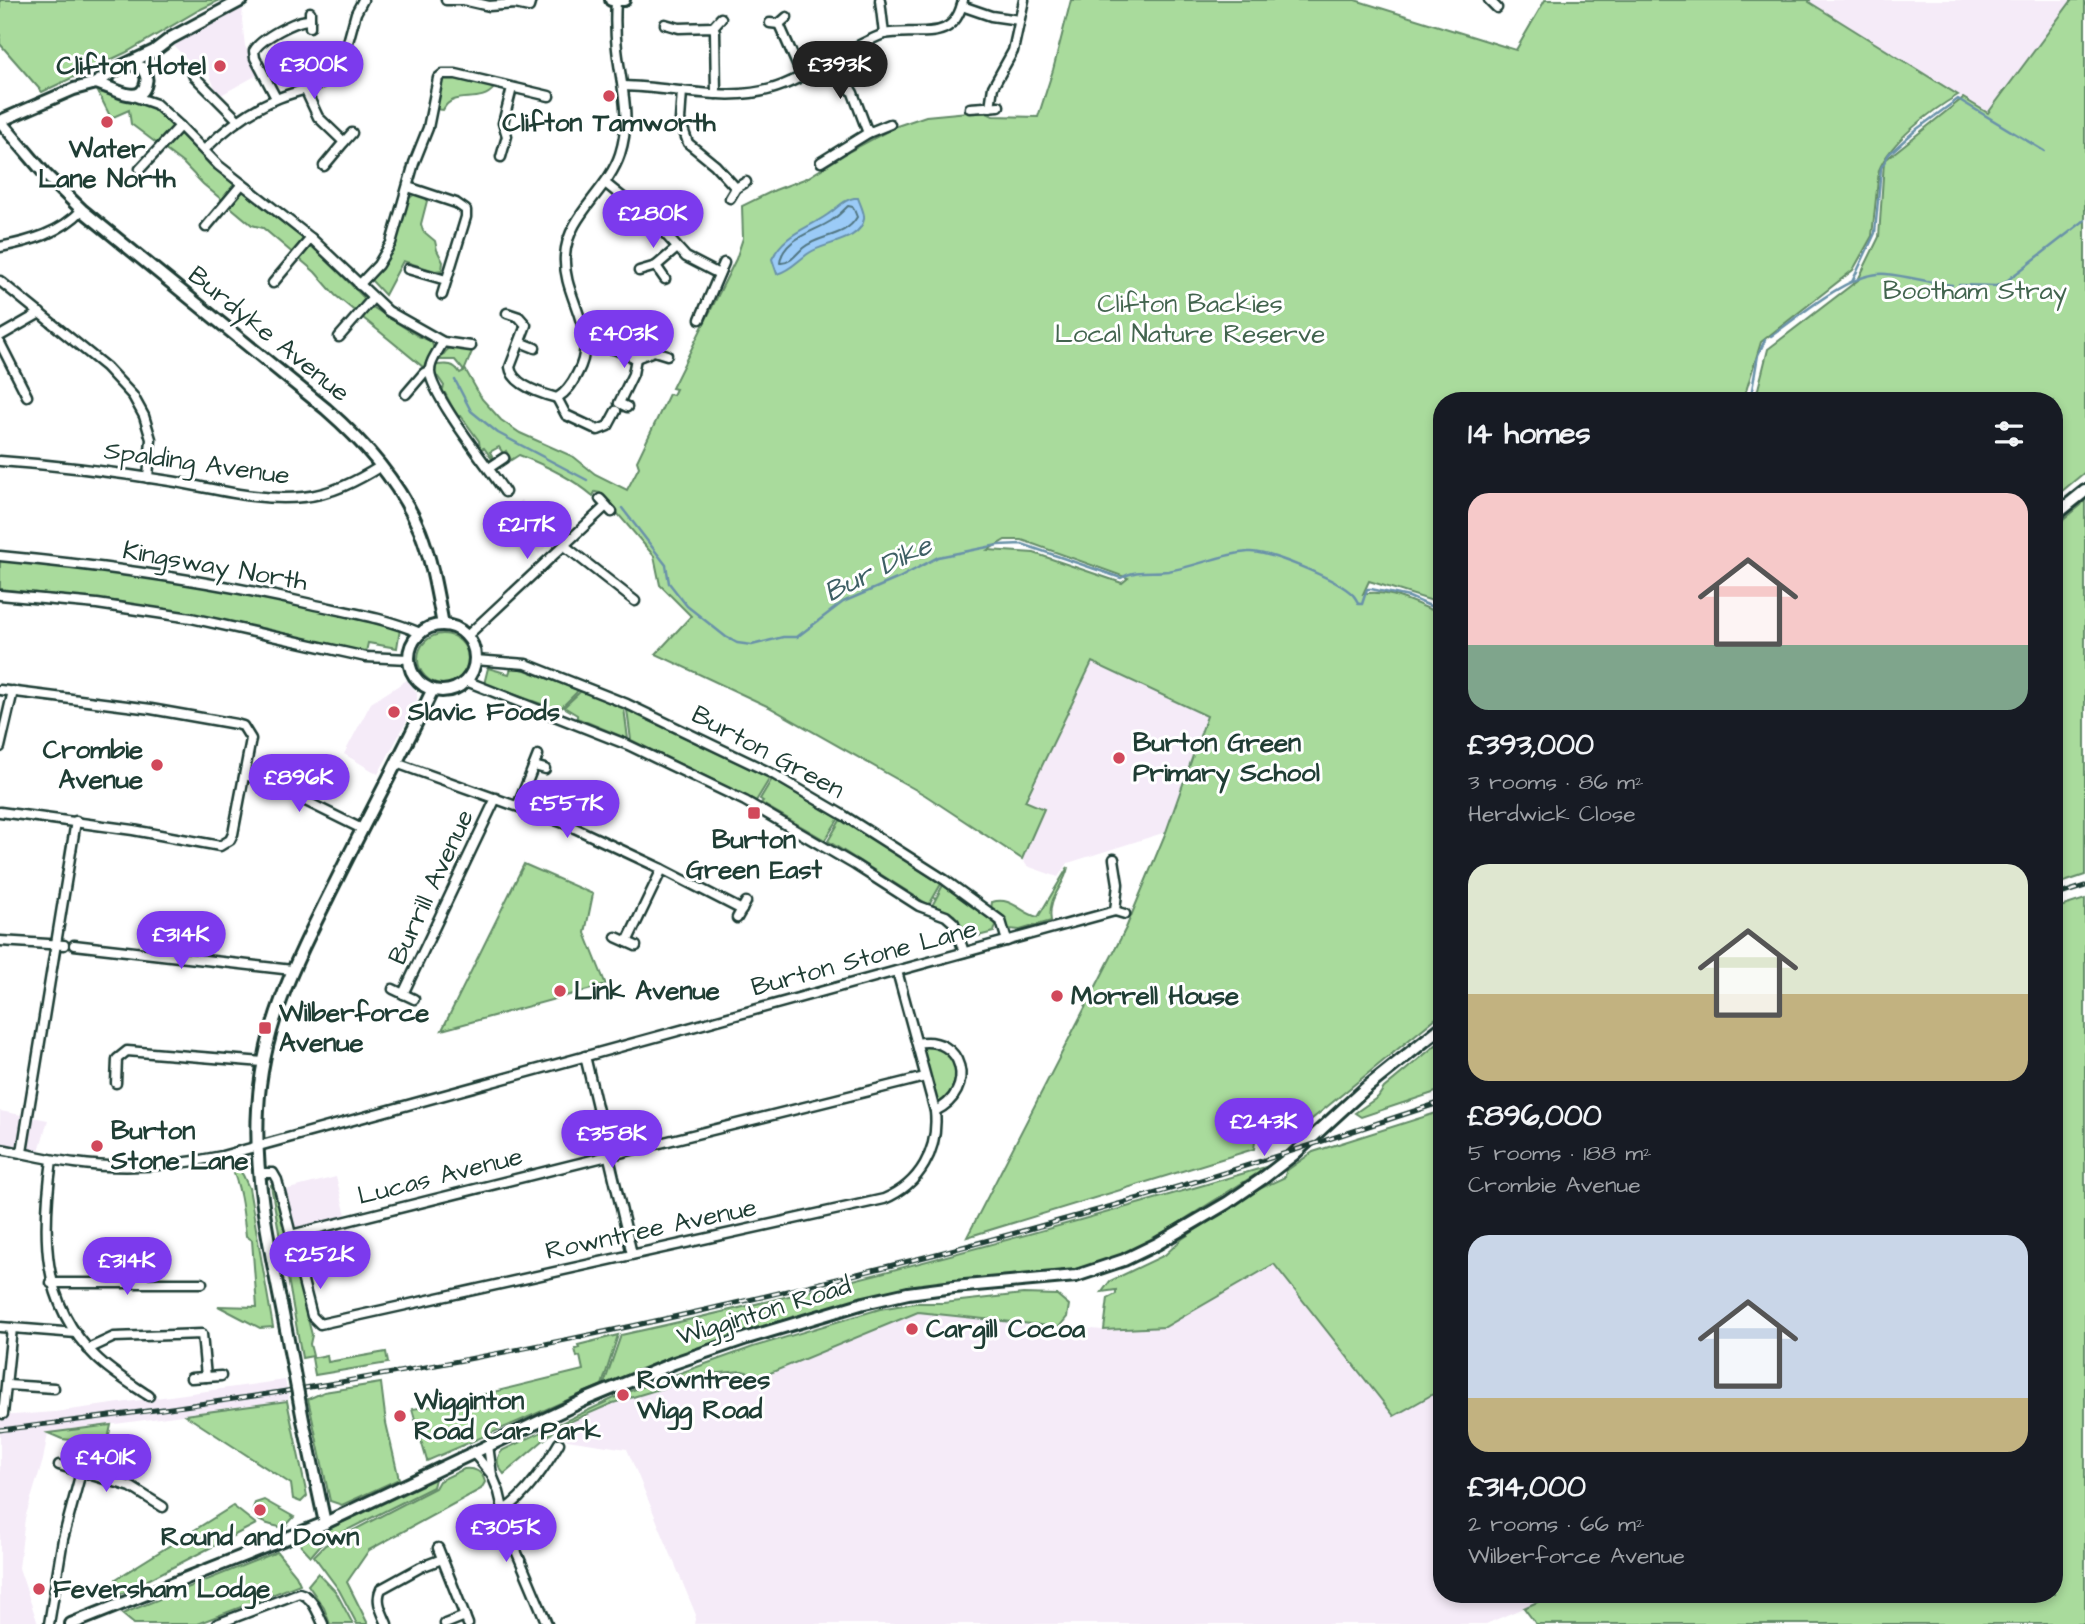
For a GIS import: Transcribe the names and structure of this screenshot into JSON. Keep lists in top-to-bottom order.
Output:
{
  "streets": {
    "street": [
      "Burdyke Avenue",
      "Spalding Avenue",
      "Kingsway North",
      "Burton Green",
      "Burrill Avenue",
      "Burton Stone Lane",
      "Lucas Avenue",
      "Rowntree Avenue",
      "Wigginton Road"
    ]
  },
  "crossings": [
    ["Burdyke Avenue", "Spalding Avenue"],
    ["Burdyke Avenue", "Kingsway North"],
    ["Burdyke Avenue", "Burton Green"],
    ["Kingsway North", "Burton Green"],
    ["Burton Green", "Burton Stone Lane"],
    ["Burton Stone Lane", "Rowntree Avenue"],
    ["Lucas Avenue", "Rowntree Avenue"]
  ],
  "water": ["Bur Dike"],
  "parks": ["Bootham Stray", "Clifton Backies Local Nature Reserve"],
  "places": {
    "other": [
      "Clifton Hotel",
      "Clifton Tamworth",
      "Water Lane North",
      "Slavic Foods",
      "Burton Green Primary School",
      "Crombie Avenue",
      "Link Avenue",
      "Morrell House",
      "Burton Stone Lane",
      "Cargill Cocoa",
      "Rowntrees Wigg Road",
      "Wigginton Road Car Park",
      "Round and Down",
      "Feversham Lodge"
    ],
    "transit": ["Burton Green East", "Wilberforce Avenue"]
  },
  "page": {
    "price": [
      "£300K",
      "£393K",
      "£280K",
      "£403K",
      "£217K",
      "£896K",
      "£557K",
      "£314K",
      "£243K",
      "£358K",
      "£252K",
      "£314K",
      "£401K",
      "£305K"
    ],
    "heading": "14 homes",
    "list": [
      {
        "name": "£393,000",
        "note": "3 rooms · 86 m² · Herdwick Close"
      },
      {
        "name": "£896,000",
        "note": "5 rooms · 188 m² · Crombie Avenue"
      },
      {
        "name": "£314,000",
        "note": "2 rooms · 66 m² · Wilberforce Avenue"
      }
    ]
  }
}
